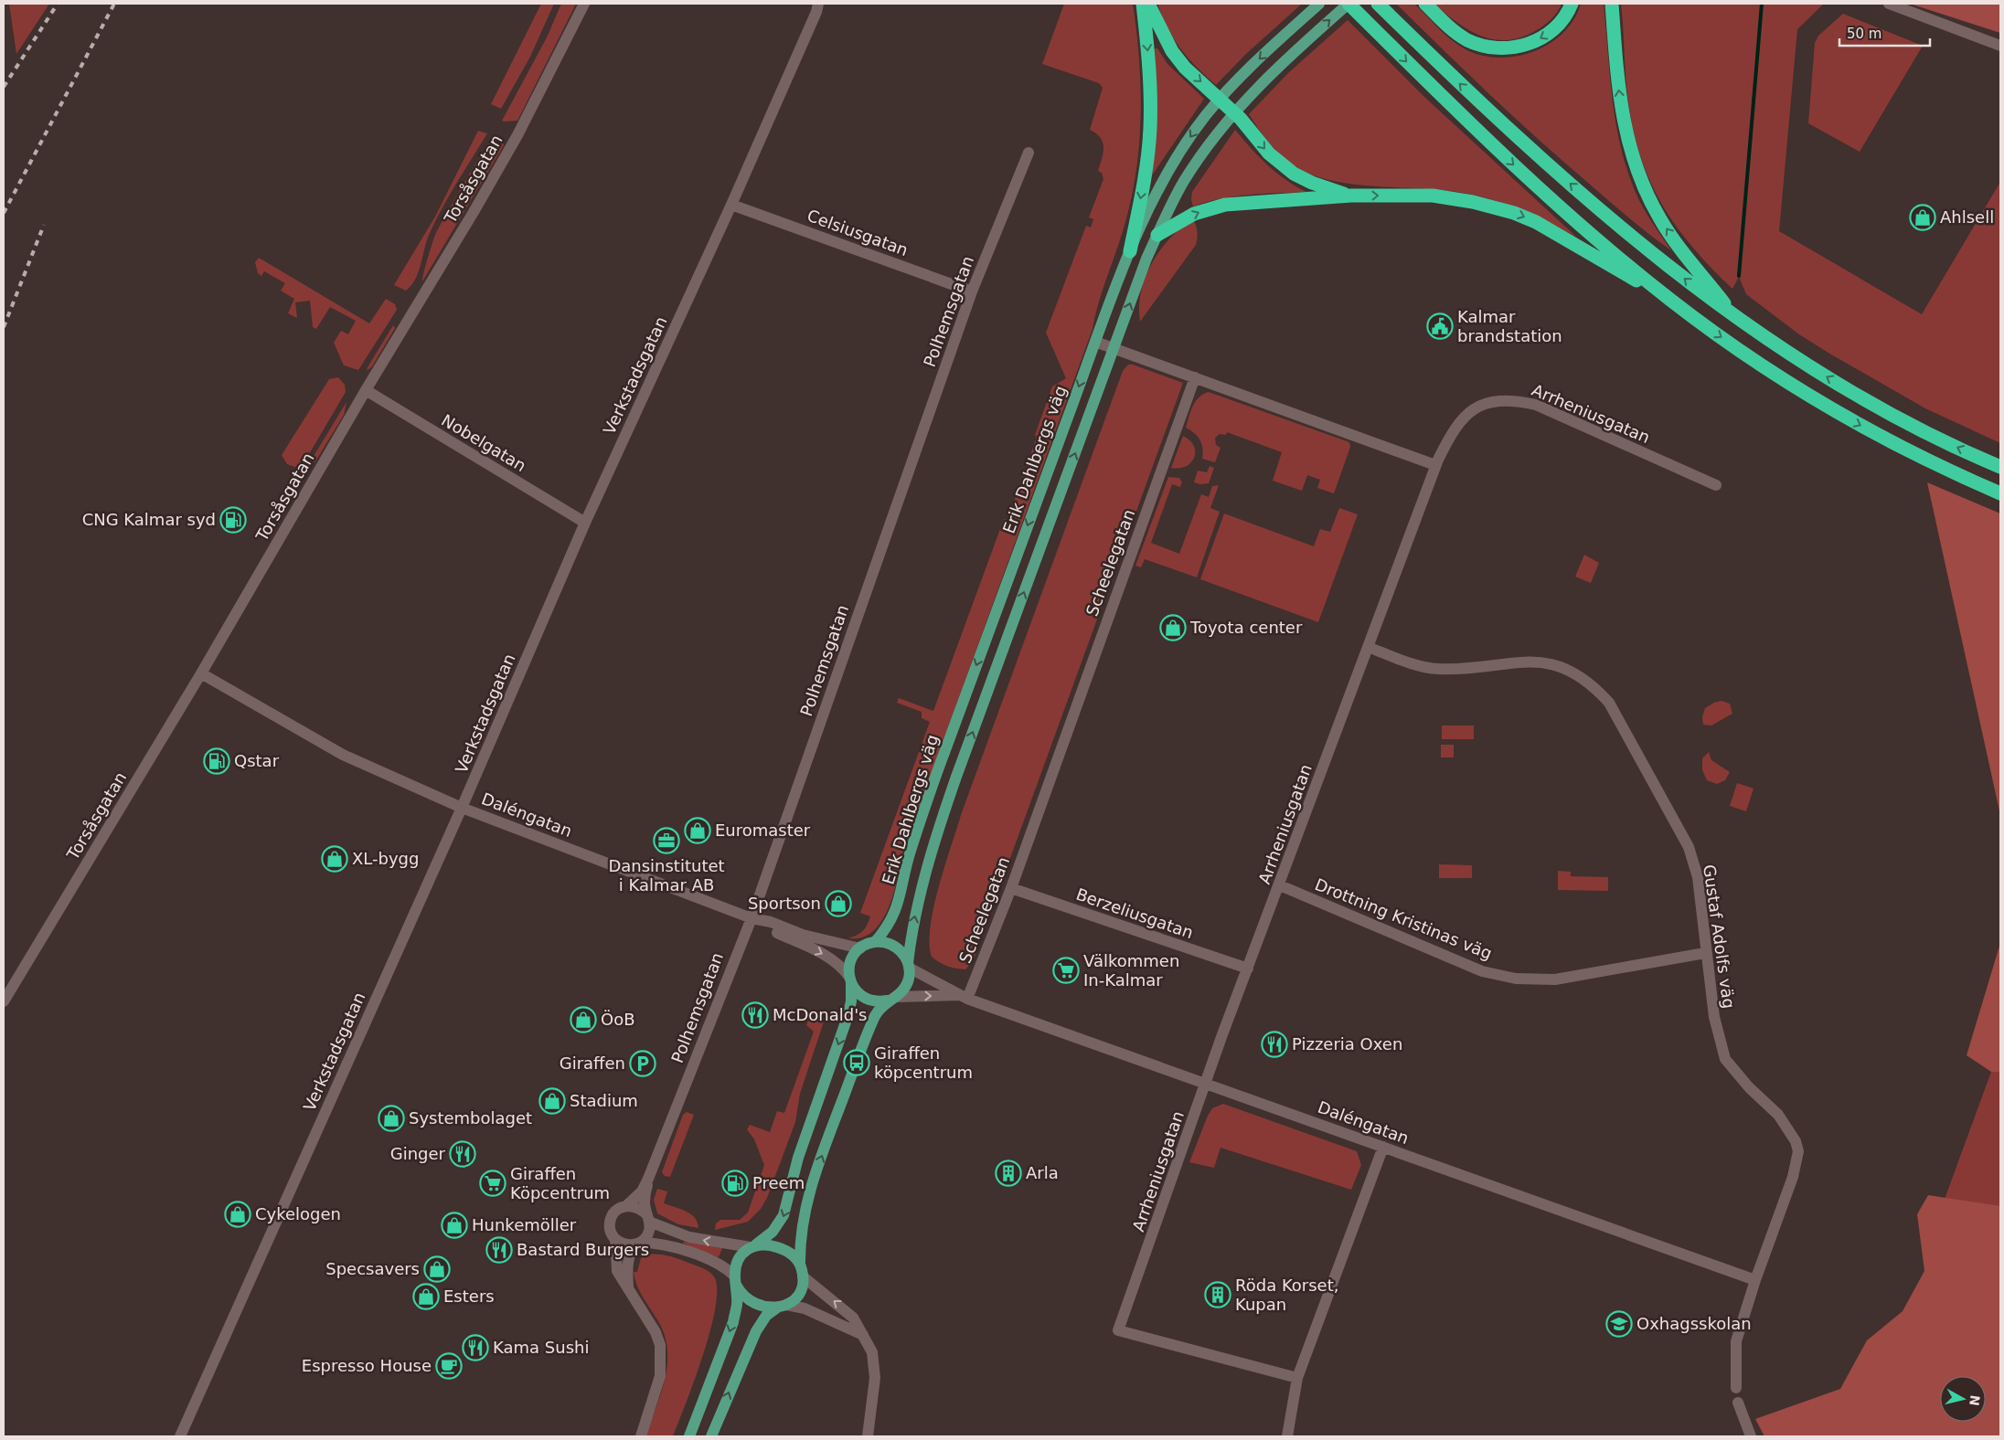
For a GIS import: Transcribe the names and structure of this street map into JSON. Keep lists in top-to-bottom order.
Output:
{
  "streets": {
    "main road": ["Erik Dahlbergs väg"],
    "street": [
      "Torsåsgatan",
      "Celsiusgatan",
      "Polhemsgatan",
      "Verkstadsgatan",
      "Arrheniusgatan",
      "Nobelgatan",
      "Scheelegatan",
      "Daléngatan",
      "Berzeliusgatan",
      "Drottning Kristinas väg",
      "Gustaf Adolfs väg"
    ]
  },
  "crossings": [
    ["Torsåsgatan", "Nobelgatan"],
    ["Torsåsgatan", "Daléngatan"],
    ["Celsiusgatan", "Polhemsgatan"],
    ["Celsiusgatan", "Verkstadsgatan"],
    ["Polhemsgatan", "Daléngatan"],
    ["Verkstadsgatan", "Nobelgatan"],
    ["Verkstadsgatan", "Daléngatan"],
    ["Arrheniusgatan", "Daléngatan"],
    ["Arrheniusgatan", "Berzeliusgatan"],
    ["Arrheniusgatan", "Drottning Kristinas väg"],
    ["Arrheniusgatan", "Gustaf Adolfs väg"],
    ["Erik Dahlbergs väg", "Daléngatan"],
    ["Scheelegatan", "Daléngatan"],
    ["Scheelegatan", "Berzeliusgatan"],
    ["Daléngatan", "Gustaf Adolfs väg"],
    ["Drottning Kristinas väg", "Gustaf Adolfs väg"]
  ],
  "places": {
    "shop": [
      "Ahlsell",
      "Toyota center",
      "Euromaster",
      "XL-bygg",
      "Sportson",
      "ÖoB",
      "Stadium",
      "Systembolaget",
      "Cykelogen",
      "Hunkemöller",
      "Specsavers",
      "Esters"
    ],
    "public building": ["Kalmar brandstation"],
    "fuel station": ["CNG Kalmar syd", "Qstar", "Preem"],
    "office": ["Dansinstitutet i Kalmar AB"],
    "supermarket": ["Välkommen In-Kalmar", "Giraffen Köpcentrum"],
    "restaurant": [
      "McDonald's",
      "Pizzeria Oxen",
      "Ginger",
      "Bastard Burgers",
      "Kama Sushi"
    ],
    "bus stop": ["Giraffen köpcentrum"],
    "parking": ["Giraffen"],
    "building": ["Arla", "Röda Korset, Kupan"],
    "school or university": ["Oxhagsskolan"],
    "cafe": ["Espresso House"]
  },
  "scale_bar": "50 m",
  "north": "right"
}
